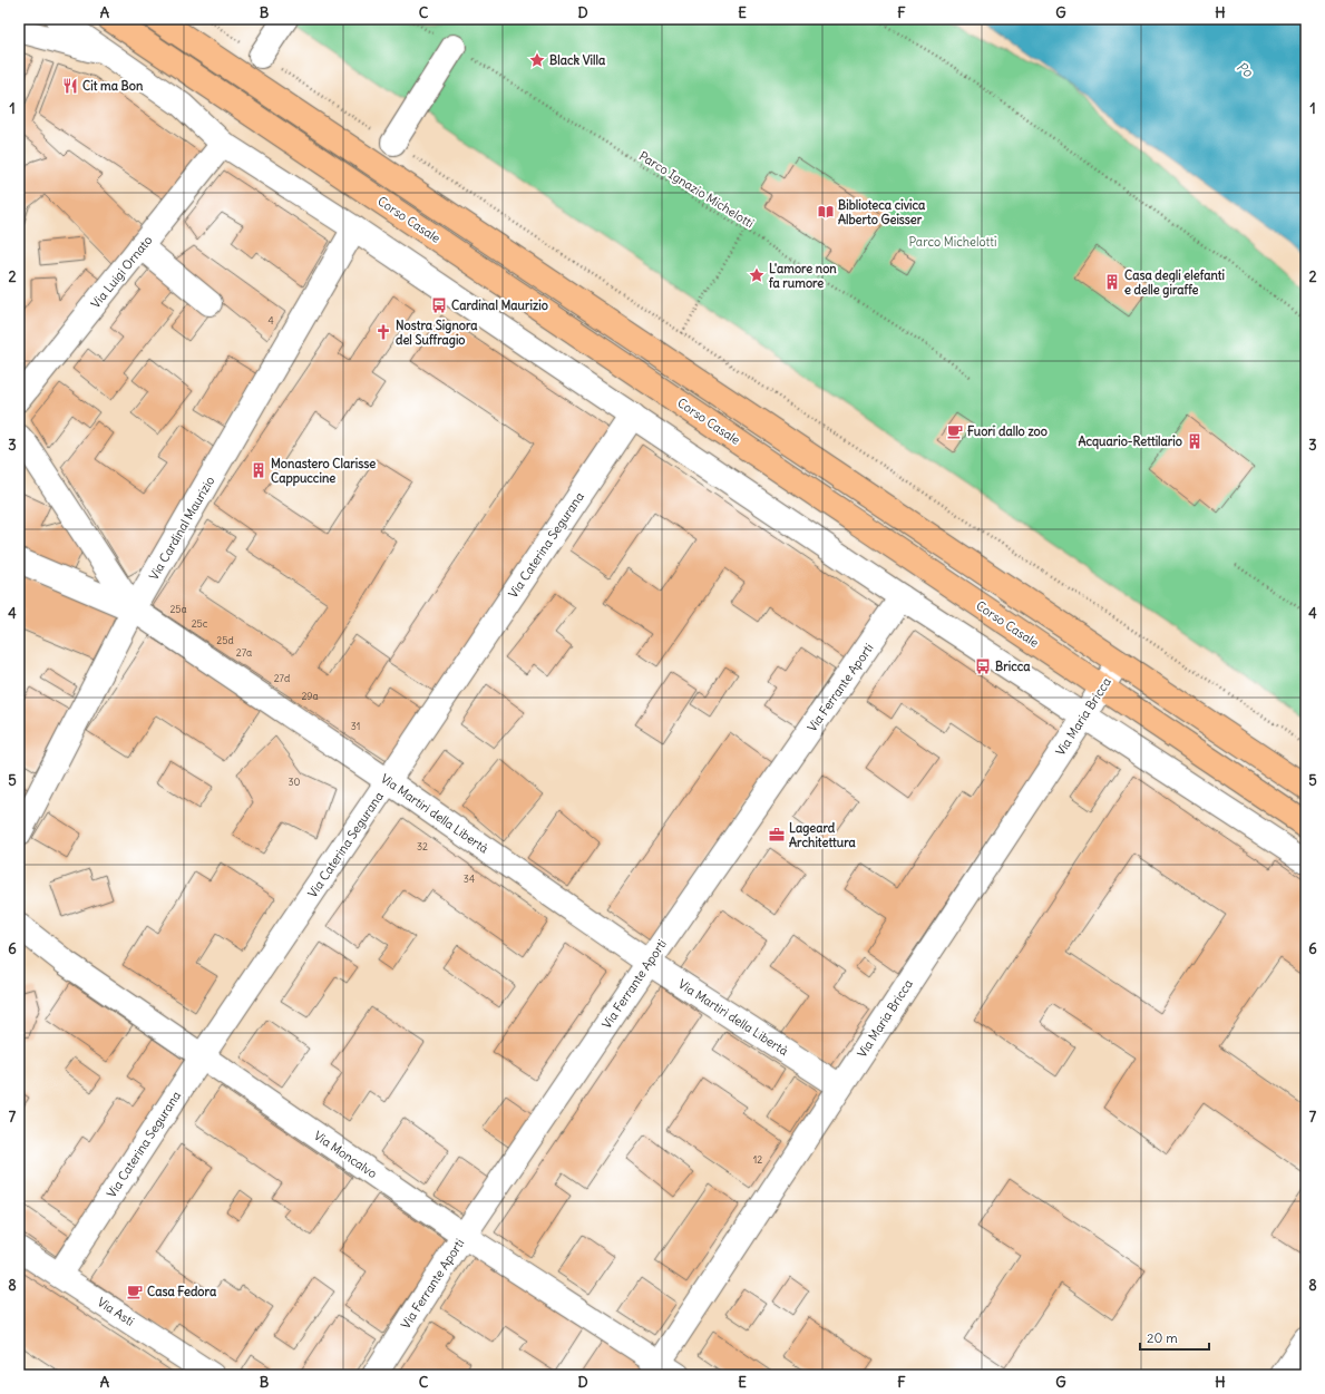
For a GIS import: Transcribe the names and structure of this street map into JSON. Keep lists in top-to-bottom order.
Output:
{
  "streets": {
    "main road": ["Corso Casale"],
    "street": [
      "Via Luigi Ornato",
      "Via Cardinal Maurizio",
      "Via Caterina Segurana",
      "Via Ferrante Aporti",
      "Via Maria Bricca",
      "Via Martiri della Libertà",
      "Via Moncalvo",
      "Via Asti"
    ],
    "path": ["Parco Ignazio Michelotti"]
  },
  "crossings": [
    ["Corso Casale", "Via Maria Bricca"],
    ["Via Cardinal Maurizio", "Via Martiri della Libertà"],
    ["Via Caterina Segurana", "Via Martiri della Libertà"],
    ["Via Caterina Segurana", "Via Moncalvo"],
    ["Via Caterina Segurana", "Via Asti"],
    ["Via Ferrante Aporti", "Via Martiri della Libertà"],
    ["Via Ferrante Aporti", "Via Moncalvo"],
    ["Via Maria Bricca", "Via Martiri della Libertà"],
    ["Via Maria Bricca", "Via Moncalvo"]
  ],
  "water": ["Po"],
  "parks": ["Parco Michelotti"],
  "places": {
    "place": ["Black Villa", "L'amore non fa rumore"],
    "restaurant": ["Cit ma Bon"],
    "library": ["Biblioteca civica Alberto Geisser"],
    "building": ["Casa degli elefanti e delle giraffe", "Acquario-Rettilario", "Monastero Clarisse Cappuccine"],
    "bus stop": ["Cardinal Maurizio", "Bricca"],
    "church": ["Nostra Signora del Suffragio"],
    "cafe": ["Fuori dallo zoo", "Casa Fedora"],
    "office": ["Lageard Architettura"]
  },
  "house_numbers": [
    "4",
    "25a",
    "25c",
    "25d",
    "27a",
    "27d",
    "29a",
    "31",
    "30",
    "32",
    "34",
    "12"
  ],
  "scale_bar": "20 m",
  "grid": {
    "columns": [
      "A",
      "B",
      "C",
      "D",
      "E",
      "F",
      "G",
      "H"
    ],
    "rows": [
      "1",
      "2",
      "3",
      "4",
      "5",
      "6",
      "7",
      "8"
    ]
  }
}
